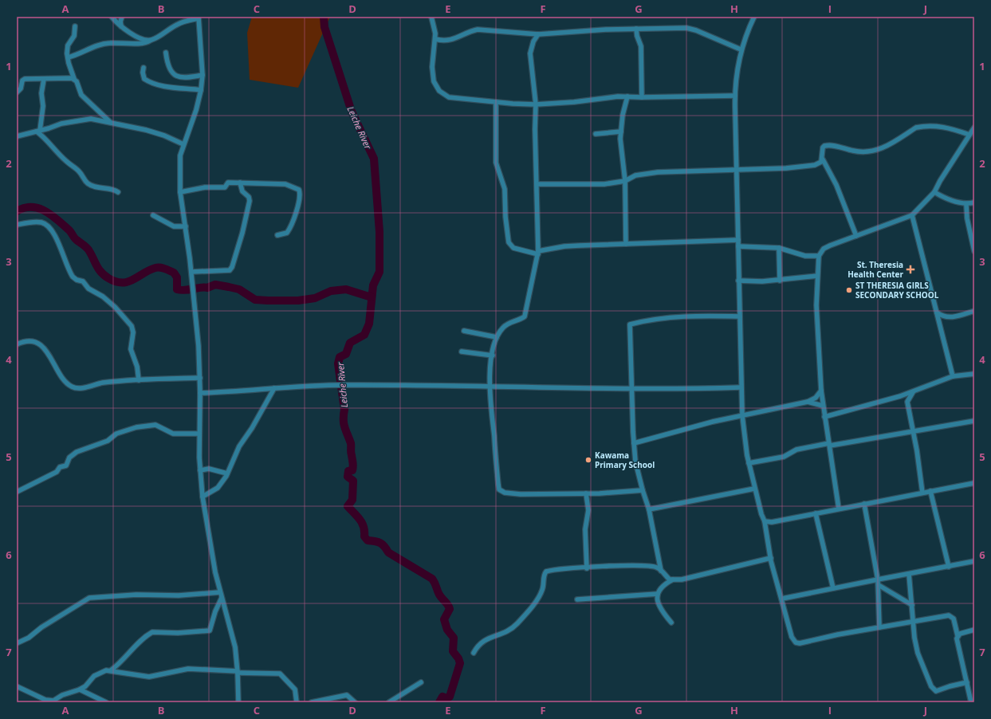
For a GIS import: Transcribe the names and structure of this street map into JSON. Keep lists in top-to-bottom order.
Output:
{
  "water": ["Leiche River"],
  "places": {
    "health": ["St. Theresia Health Center"],
    "other": ["ST THERESIA GIRLS SECONDARY SCHOOL", "Kawama Primary School"]
  },
  "grid": {
    "columns": [
      "A",
      "B",
      "C",
      "D",
      "E",
      "F",
      "G",
      "H",
      "I",
      "J"
    ],
    "rows": [
      "1",
      "2",
      "3",
      "4",
      "5",
      "6",
      "7"
    ]
  }
}
